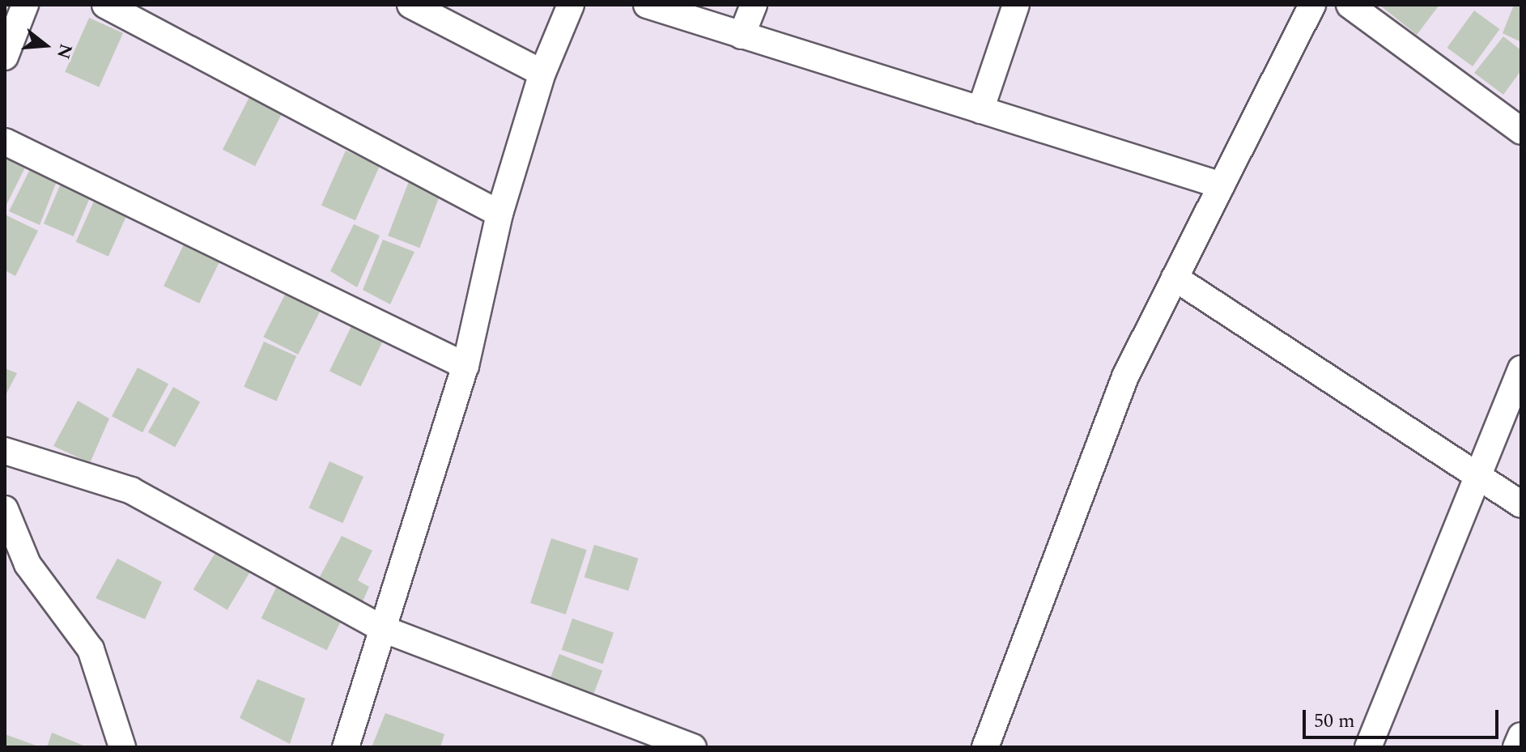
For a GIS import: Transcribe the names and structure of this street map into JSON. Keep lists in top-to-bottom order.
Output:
{
  "scale_bar": "50 m",
  "north": "right"
}
